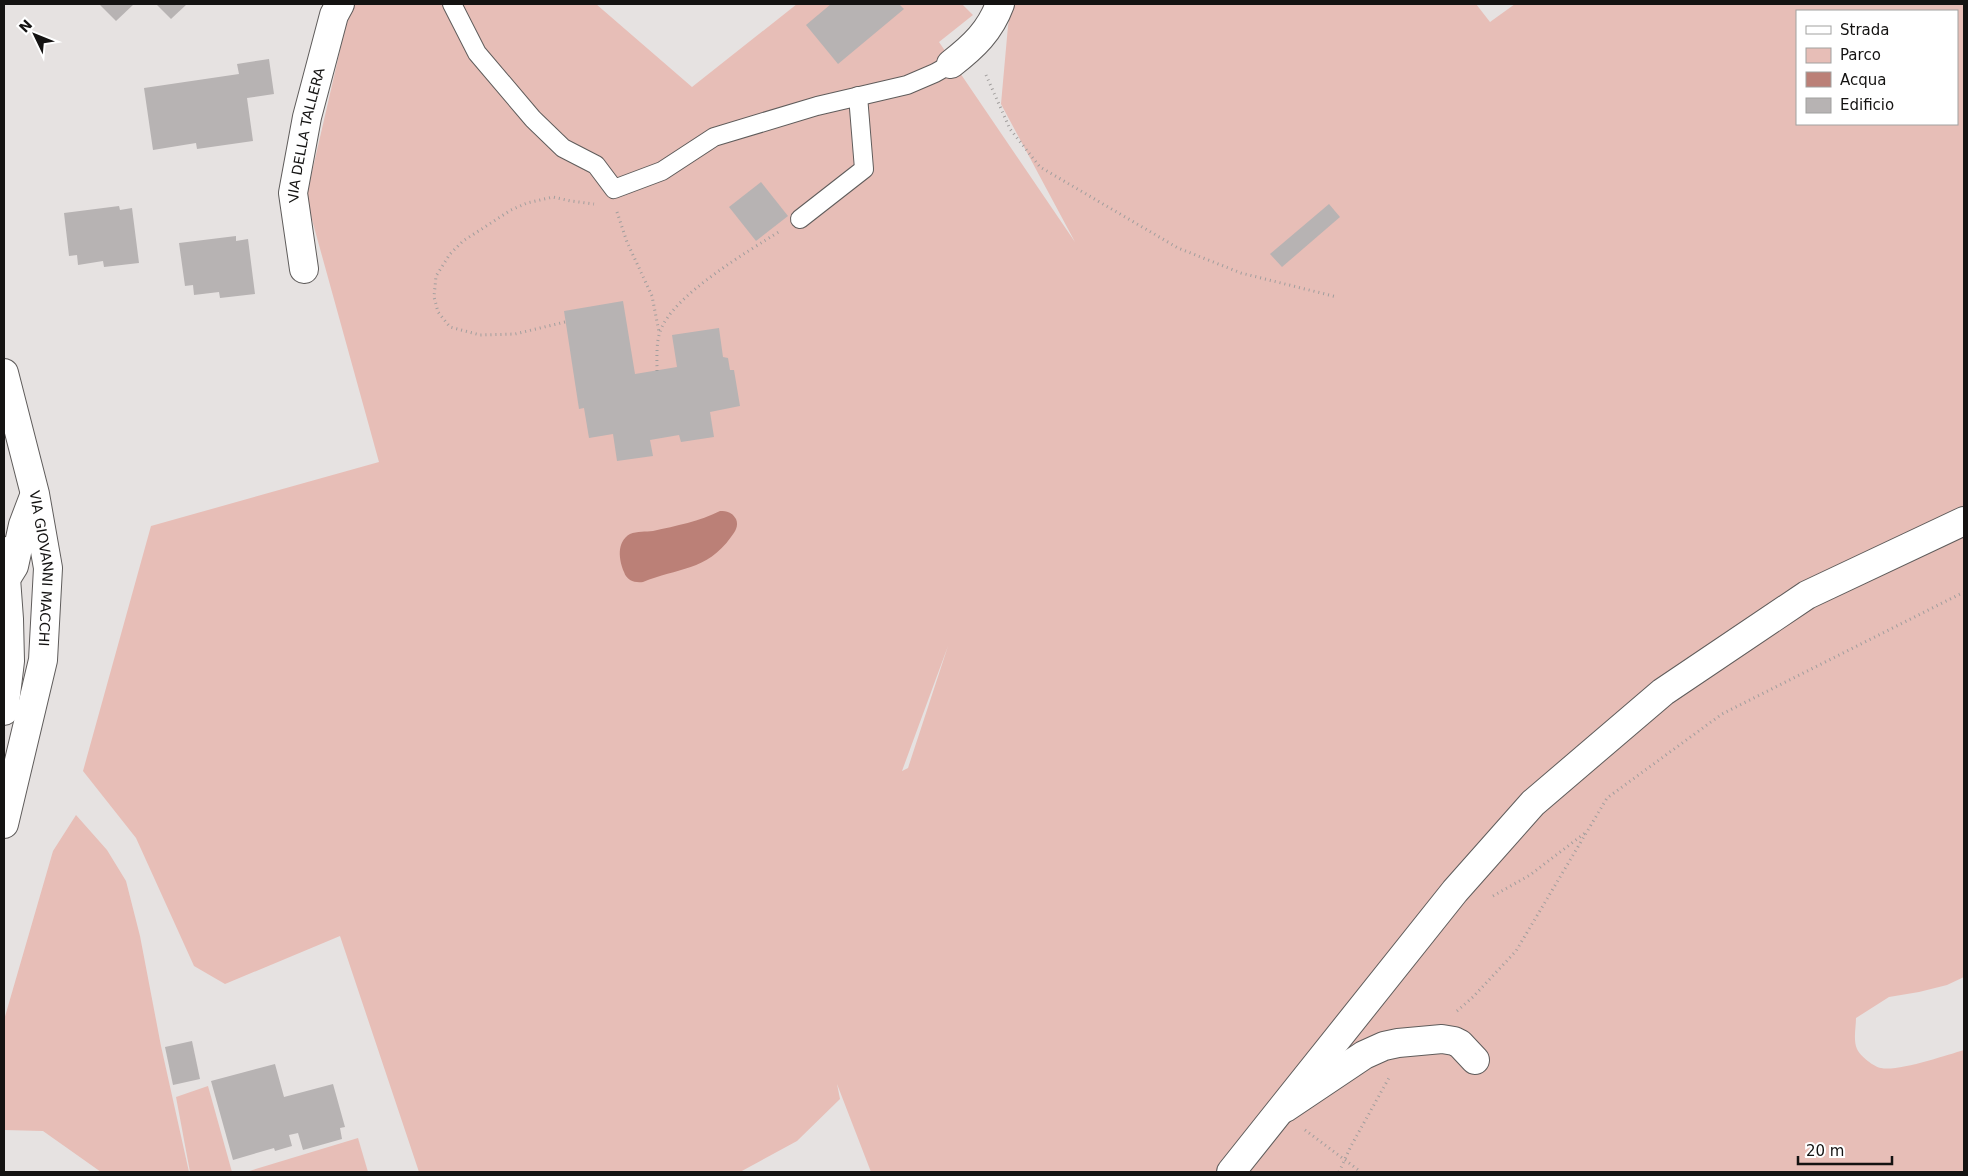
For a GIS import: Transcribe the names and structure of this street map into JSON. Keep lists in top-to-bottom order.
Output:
{
  "streets": {
    "street": ["VIA DELLA TALLERA", "VIA GIOVANNI MACCHI"]
  },
  "legend": [
    "Strada",
    "Parco",
    "Acqua",
    "Edificio"
  ],
  "scale_bar": "20 m",
  "north": "top left"
}
